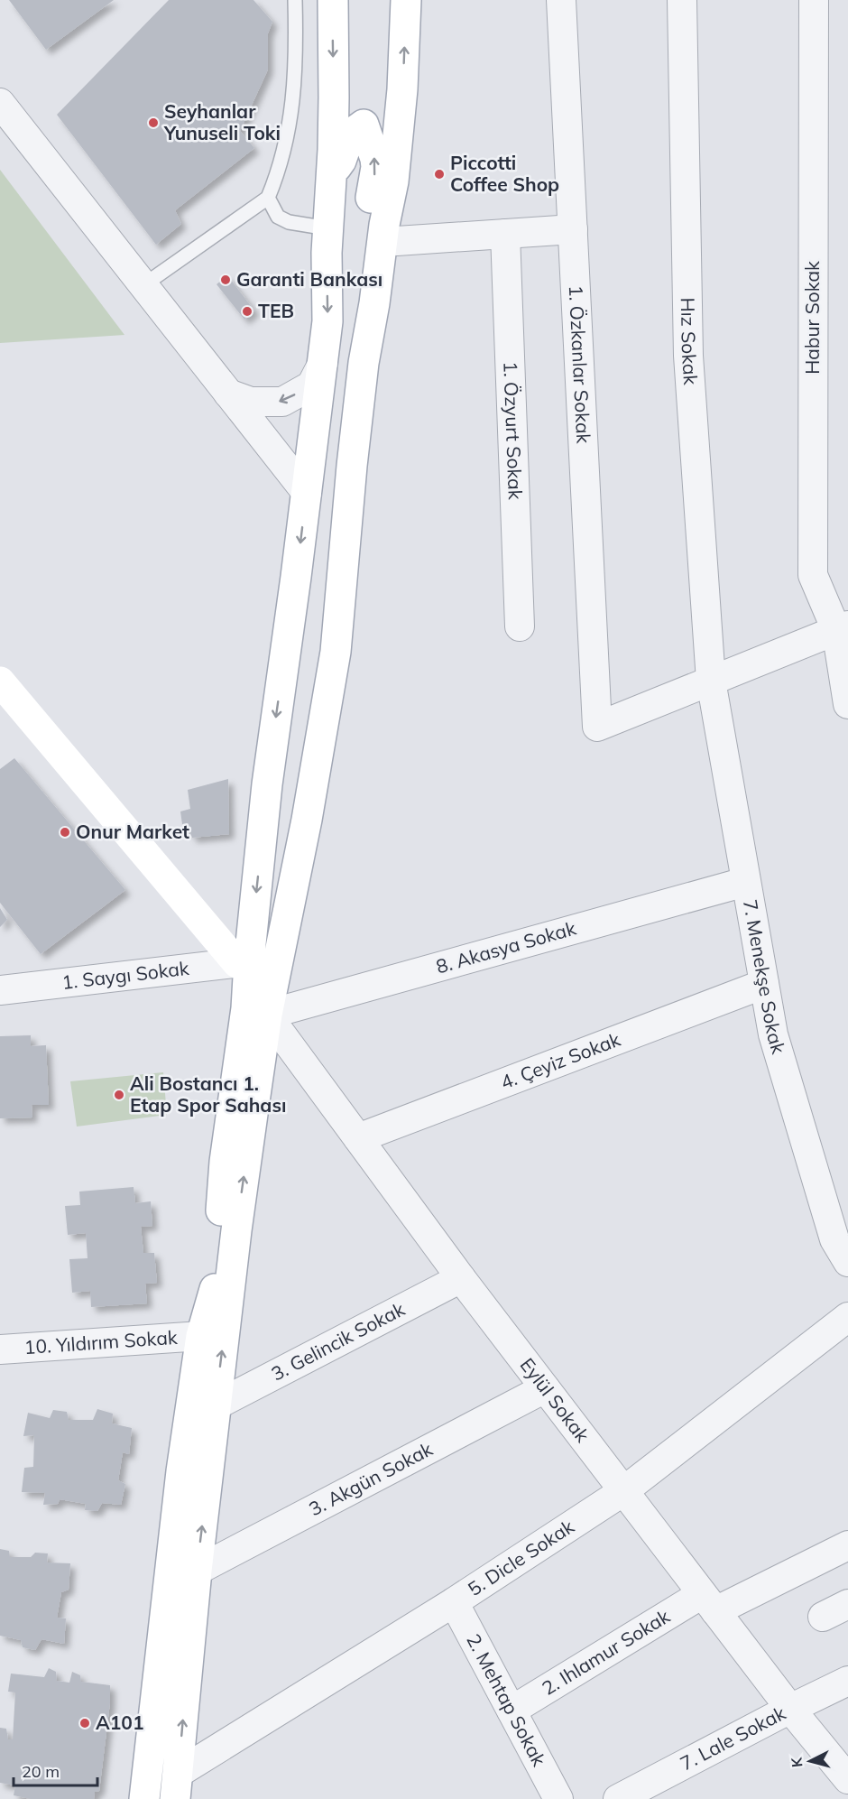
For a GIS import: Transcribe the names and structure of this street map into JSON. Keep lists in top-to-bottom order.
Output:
{
  "streets": {
    "street": [
      "Habur Sokak",
      "Hız Sokak",
      "1. Özkanlar Sokak",
      "1. Özyurt Sokak",
      "8. Akasya Sokak",
      "7. Menekşe Sokak",
      "1. Saygı Sokak",
      "4. Çeyiz Sokak",
      "3. Gelincik Sokak",
      "10. Yıldırım Sokak",
      "Eylül Sokak",
      "3. Akgün Sokak",
      "5. Dicle Sokak",
      "2. Ihlamur Sokak",
      "2. Mehtap Sokak",
      "7. Lale Sokak"
    ]
  },
  "crossings": [
    ["Hız Sokak", "1. Özkanlar Sokak"],
    ["Hız Sokak", "7. Menekşe Sokak"],
    ["1. Özkanlar Sokak", "7. Menekşe Sokak"],
    ["8. Akasya Sokak", "7. Menekşe Sokak"],
    ["8. Akasya Sokak", "Eylül Sokak"],
    ["7. Menekşe Sokak", "4. Çeyiz Sokak"],
    ["4. Çeyiz Sokak", "Eylül Sokak"],
    ["3. Gelincik Sokak", "Eylül Sokak"],
    ["Eylül Sokak", "3. Akgün Sokak"],
    ["Eylül Sokak", "5. Dicle Sokak"],
    ["Eylül Sokak", "2. Ihlamur Sokak"],
    ["Eylül Sokak", "7. Lale Sokak"],
    ["5. Dicle Sokak", "2. Mehtap Sokak"],
    ["2. Ihlamur Sokak", "2. Mehtap Sokak"]
  ],
  "places": [
    "Seyhanlar Yunuseli Toki",
    "Piccotti Coffee Shop",
    "Garanti Bankası",
    "TEB",
    "Onur Market",
    "Ali Bostancı 1. Etap Spor Sahası",
    "A101"
  ],
  "scale_bar": "20 m",
  "north": "left"
}
